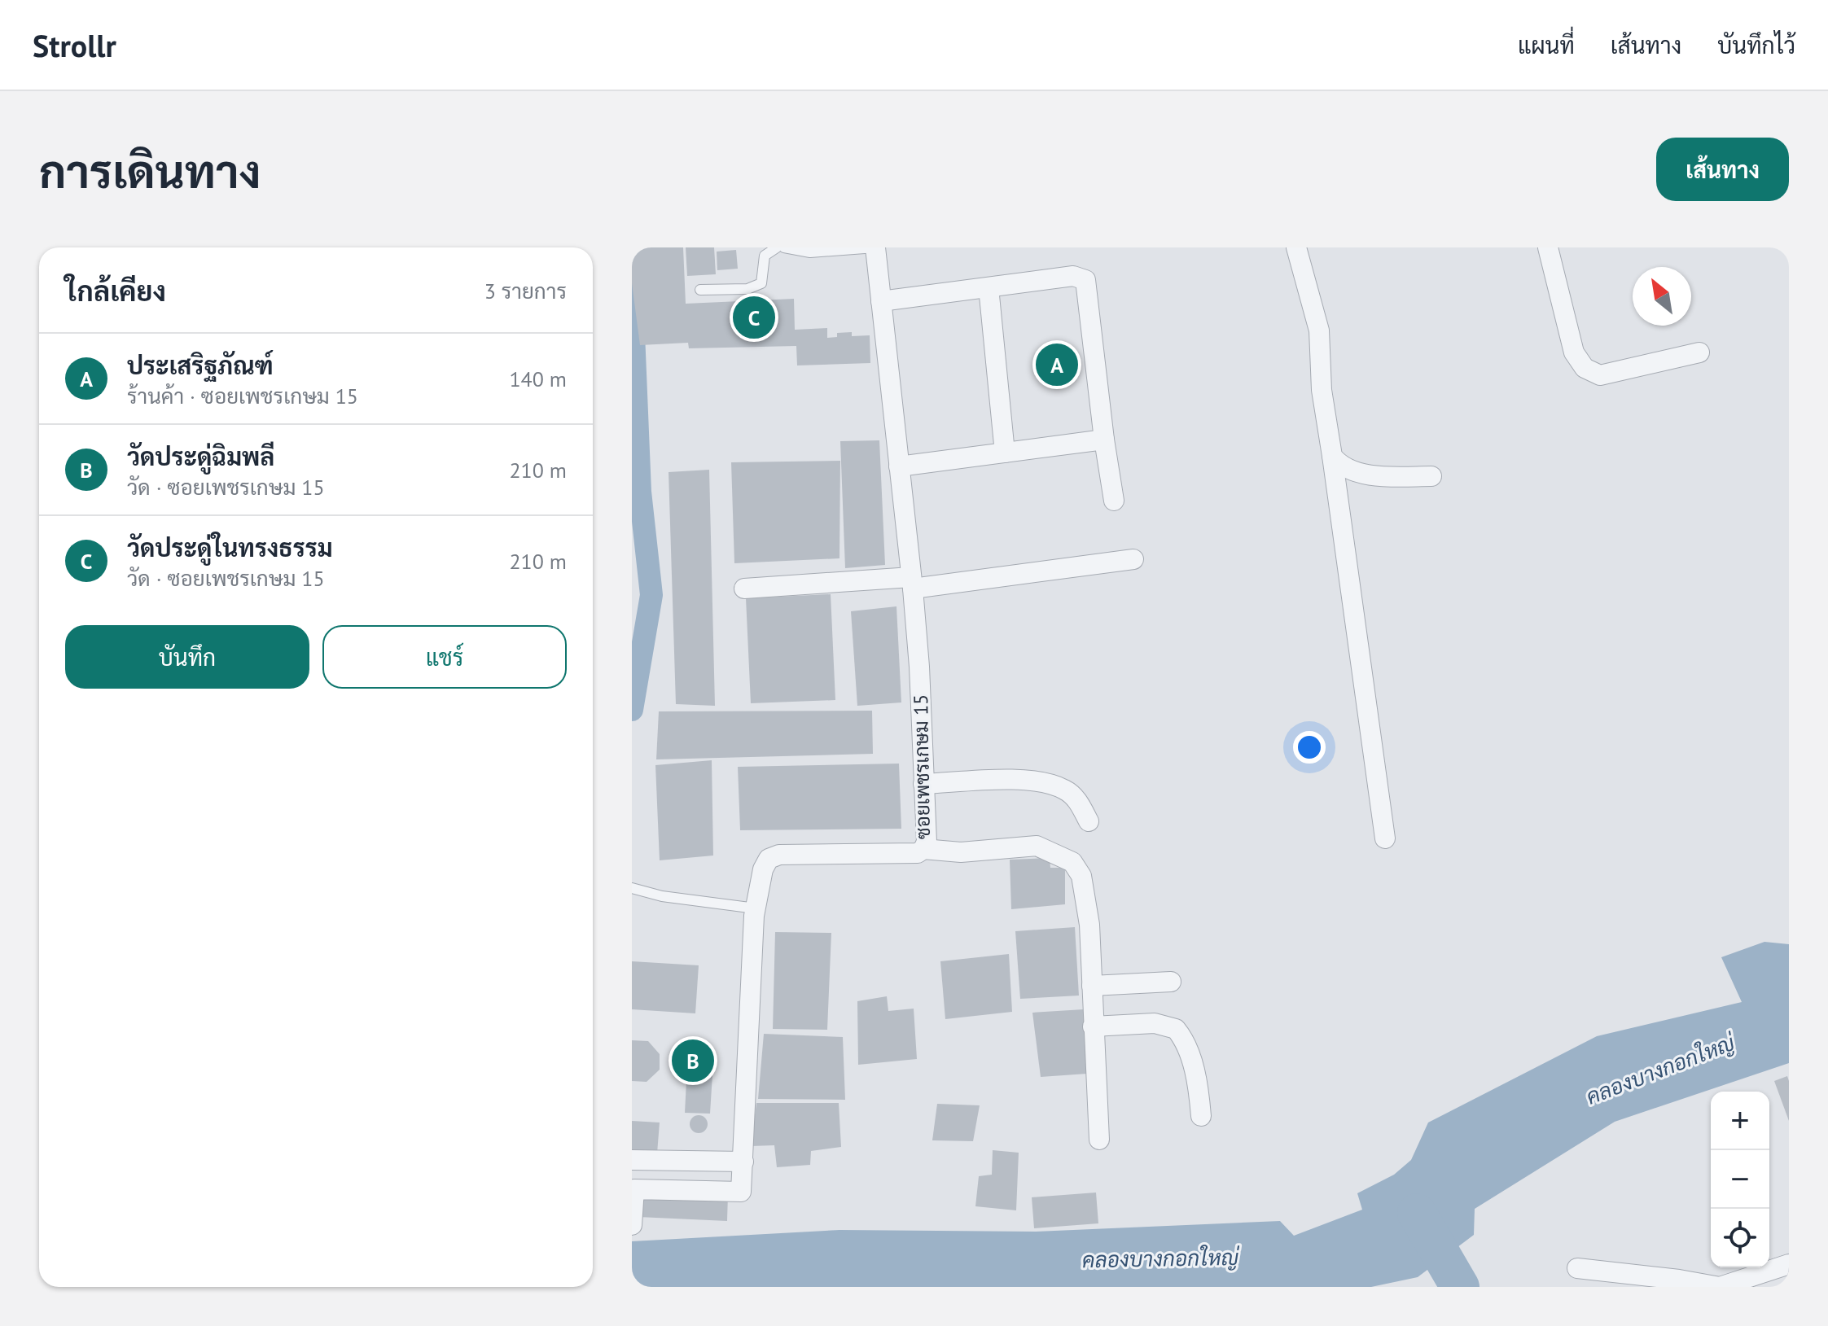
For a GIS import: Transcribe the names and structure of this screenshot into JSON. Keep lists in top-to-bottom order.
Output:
{
  "streets": {
    "street": ["ซอยเพชรเกษม 15"]
  },
  "water": ["คลองบางกอกใหญ่"],
  "north": "top left",
  "page": {
    "header": "Strollr",
    "nav": ["แผนที่", "เส้นทาง", "บันทึกไว้"],
    "buttons": [
      "เส้นทาง",
      ["บันทึก", "แชร์"]
    ],
    "title": "การเดินทาง",
    "heading": ["ใกล้เคียง", "3 รายการ"],
    "pins": ["C", "A", "B"],
    "list": [
      {
        "mark": "A",
        "name": "ประเสริฐภัณฑ์",
        "note": "ร้านค้า · ซอยเพชรเกษม 15",
        "value": "140 m"
      },
      {
        "mark": "B",
        "name": "วัดประดู่ฉิมพลี",
        "note": "วัด · ซอยเพชรเกษม 15",
        "value": "210 m"
      },
      {
        "mark": "C",
        "name": "วัดประดู่ในทรงธรรม",
        "note": "วัด · ซอยเพชรเกษม 15",
        "value": "210 m"
      }
    ],
    "map_buttons": ["+", "−"]
  }
}
